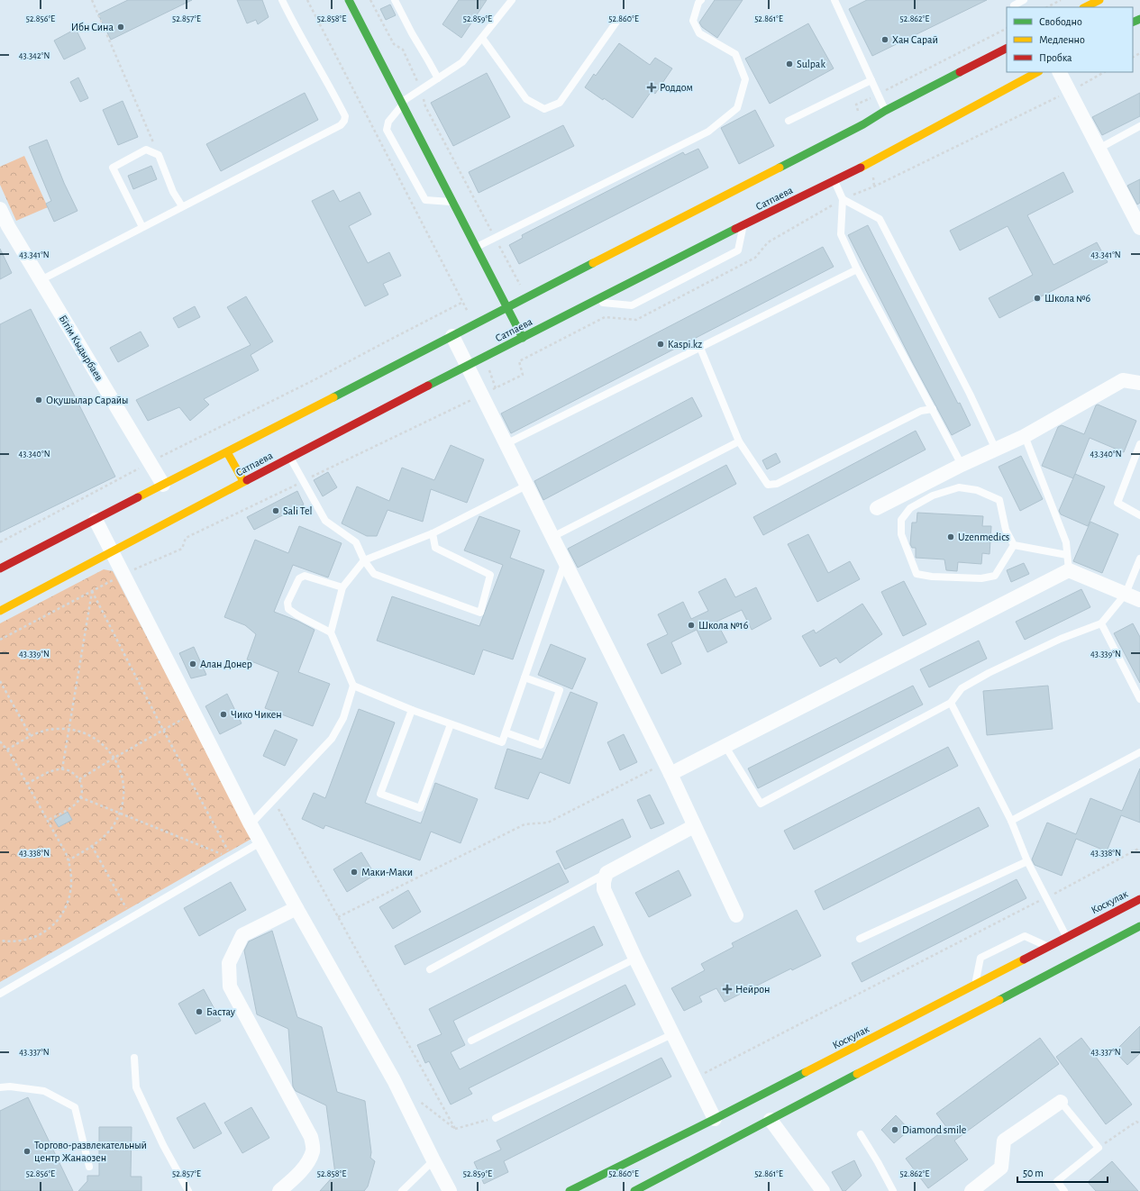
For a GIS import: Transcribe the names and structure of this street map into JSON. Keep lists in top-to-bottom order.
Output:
{
  "streets": {
    "street": ["Сатпаева", "Бiтiм Кыдырбаев", "Коскулак"]
  },
  "crossings": [
    ["Сатпаева", "Бiтiм Кыдырбаев"]
  ],
  "places": {
    "other": [
      "Ибн Сина",
      "Хан Сарай",
      "Sulpak",
      "Школа №6",
      "Kaspi.kz",
      "Оқушылар Сарайы",
      "Sali Tel",
      "Uzenmedics",
      "Школа №16",
      "Алан Донер",
      "Чико Чикен",
      "Маки-Маки",
      "Бастау",
      "Diamond smile",
      "Торгово-развлекательный центр Жанаозен"
    ],
    "health": ["Роддом", "Нейрон"]
  },
  "legend": ["Свободно", "Медленно", "Пробка"],
  "scale_bar": "50 m",
  "coordinates": [
    "52.856°E",
    "52.857°E",
    "52.858°E",
    "52.859°E",
    "52.860°E",
    "52.861°E",
    "52.862°E",
    "43.342°N",
    "43.341°N",
    "43.340°N",
    "43.339°N",
    "43.338°N",
    "43.337°N"
  ]
}
